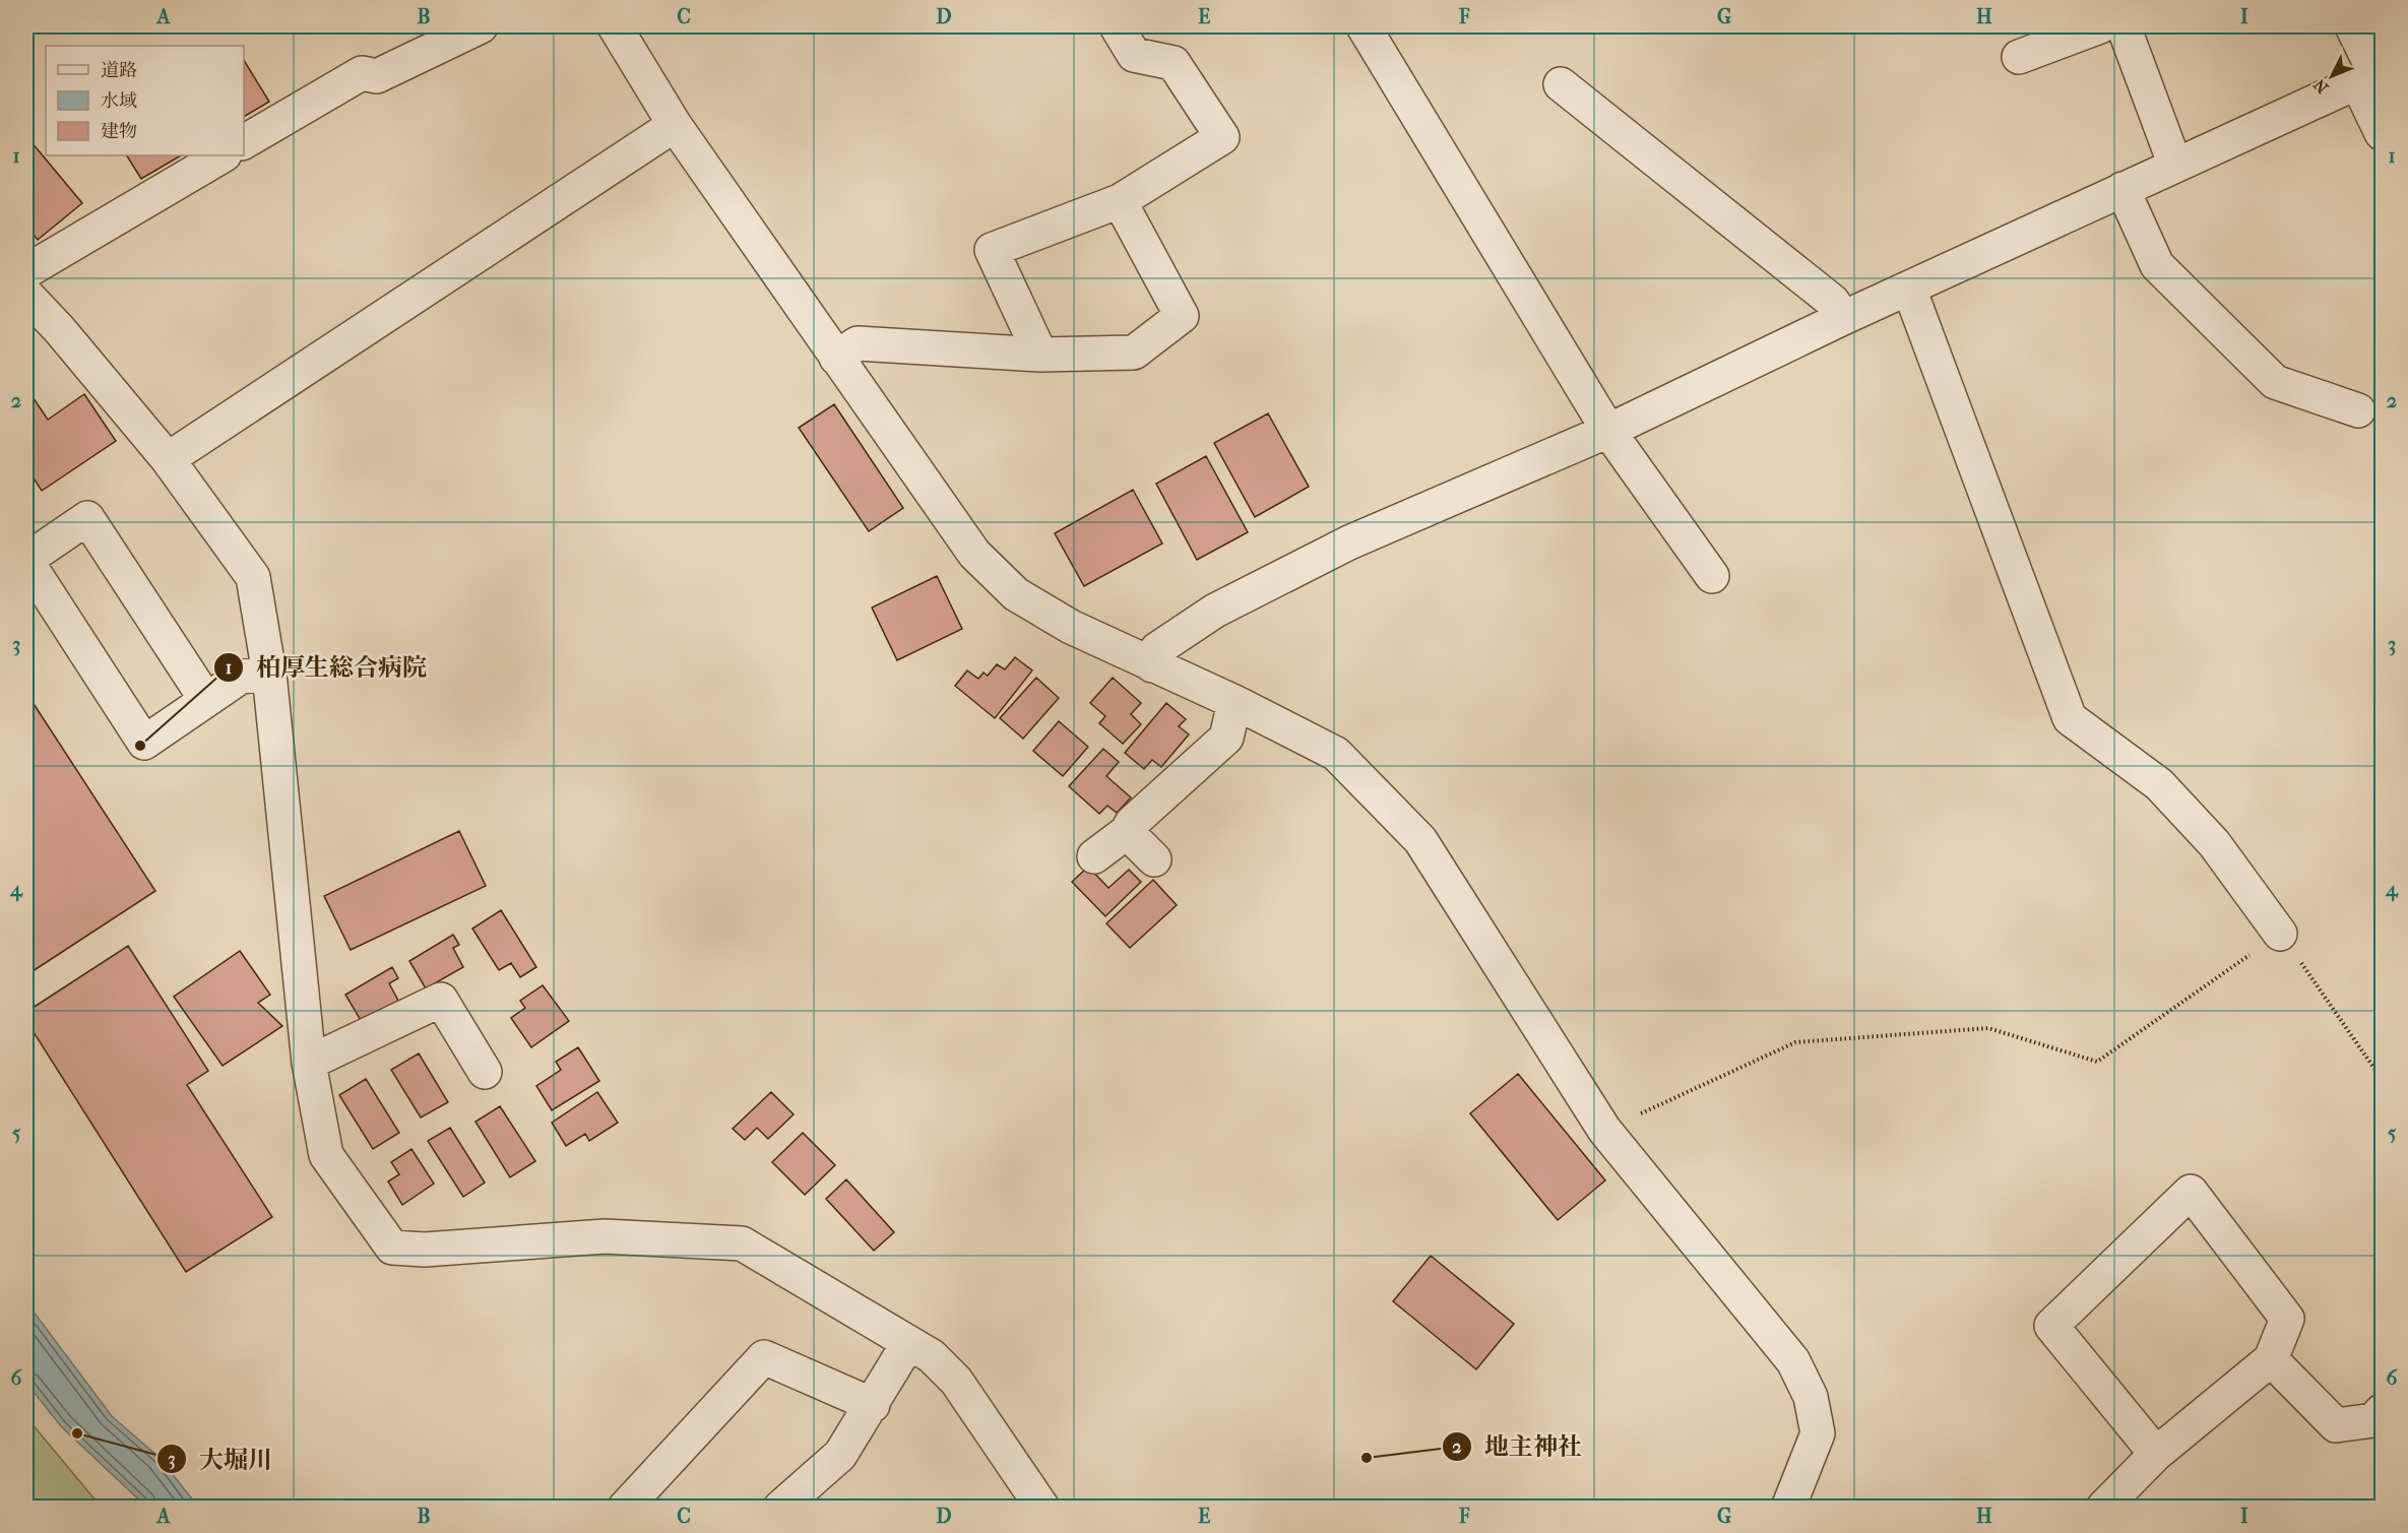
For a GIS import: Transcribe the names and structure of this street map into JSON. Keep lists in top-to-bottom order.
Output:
{
  "places": ["柏厚生総合病院", "大堀川", "地主神社"],
  "legend": ["道路", "水域", "建物"],
  "north": "bottom left",
  "grid": {
    "columns": [
      "A",
      "B",
      "C",
      "D",
      "E",
      "F",
      "G",
      "H",
      "I"
    ],
    "rows": [
      "1",
      "2",
      "3",
      "4",
      "5",
      "6"
    ]
  }
}
